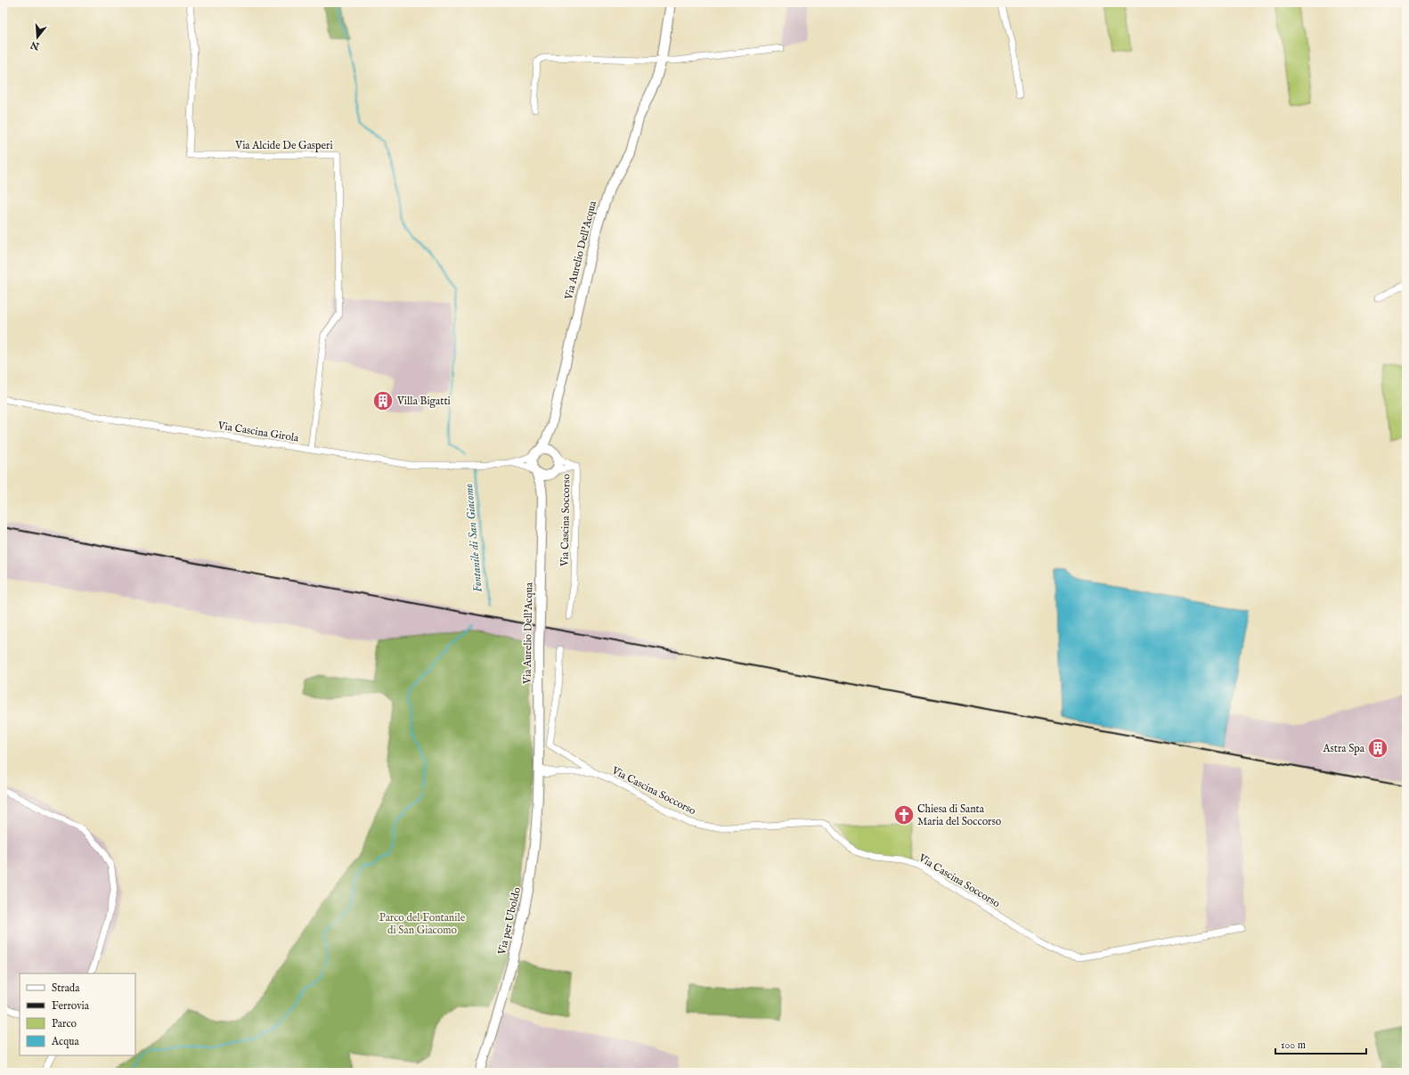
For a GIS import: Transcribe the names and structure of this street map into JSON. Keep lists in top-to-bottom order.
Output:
{
  "streets": {
    "street": [
      "Via Alcide De Gasperi",
      "Via Aurelio Dell'Acqua",
      "Via Cascina Girola",
      "Via Cascina Soccorso",
      "Via per Uboldo"
    ]
  },
  "crossings": [
    ["Via Alcide De Gasperi", "Via Cascina Girola"],
    ["Via Aurelio Dell'Acqua", "Via Cascina Girola"],
    ["Via Aurelio Dell'Acqua", "Via Cascina Soccorso"],
    ["Via Aurelio Dell'Acqua", "Via per Uboldo"],
    ["Via Cascina Girola", "Via Cascina Soccorso"],
    ["Via Cascina Soccorso", "Via per Uboldo"]
  ],
  "water": ["Fontanile di San Giacomo"],
  "parks": ["Parco del Fontanile di San Giacomo"],
  "places": {
    "building": ["Villa Bigatti", "Astra Spa"],
    "church": ["Chiesa di Santa Maria del Soccorso"]
  },
  "legend": [
    "Strada",
    "Ferrovia",
    "Parco",
    "Acqua"
  ],
  "scale_bar": "100 m",
  "north": "bottom"
}
